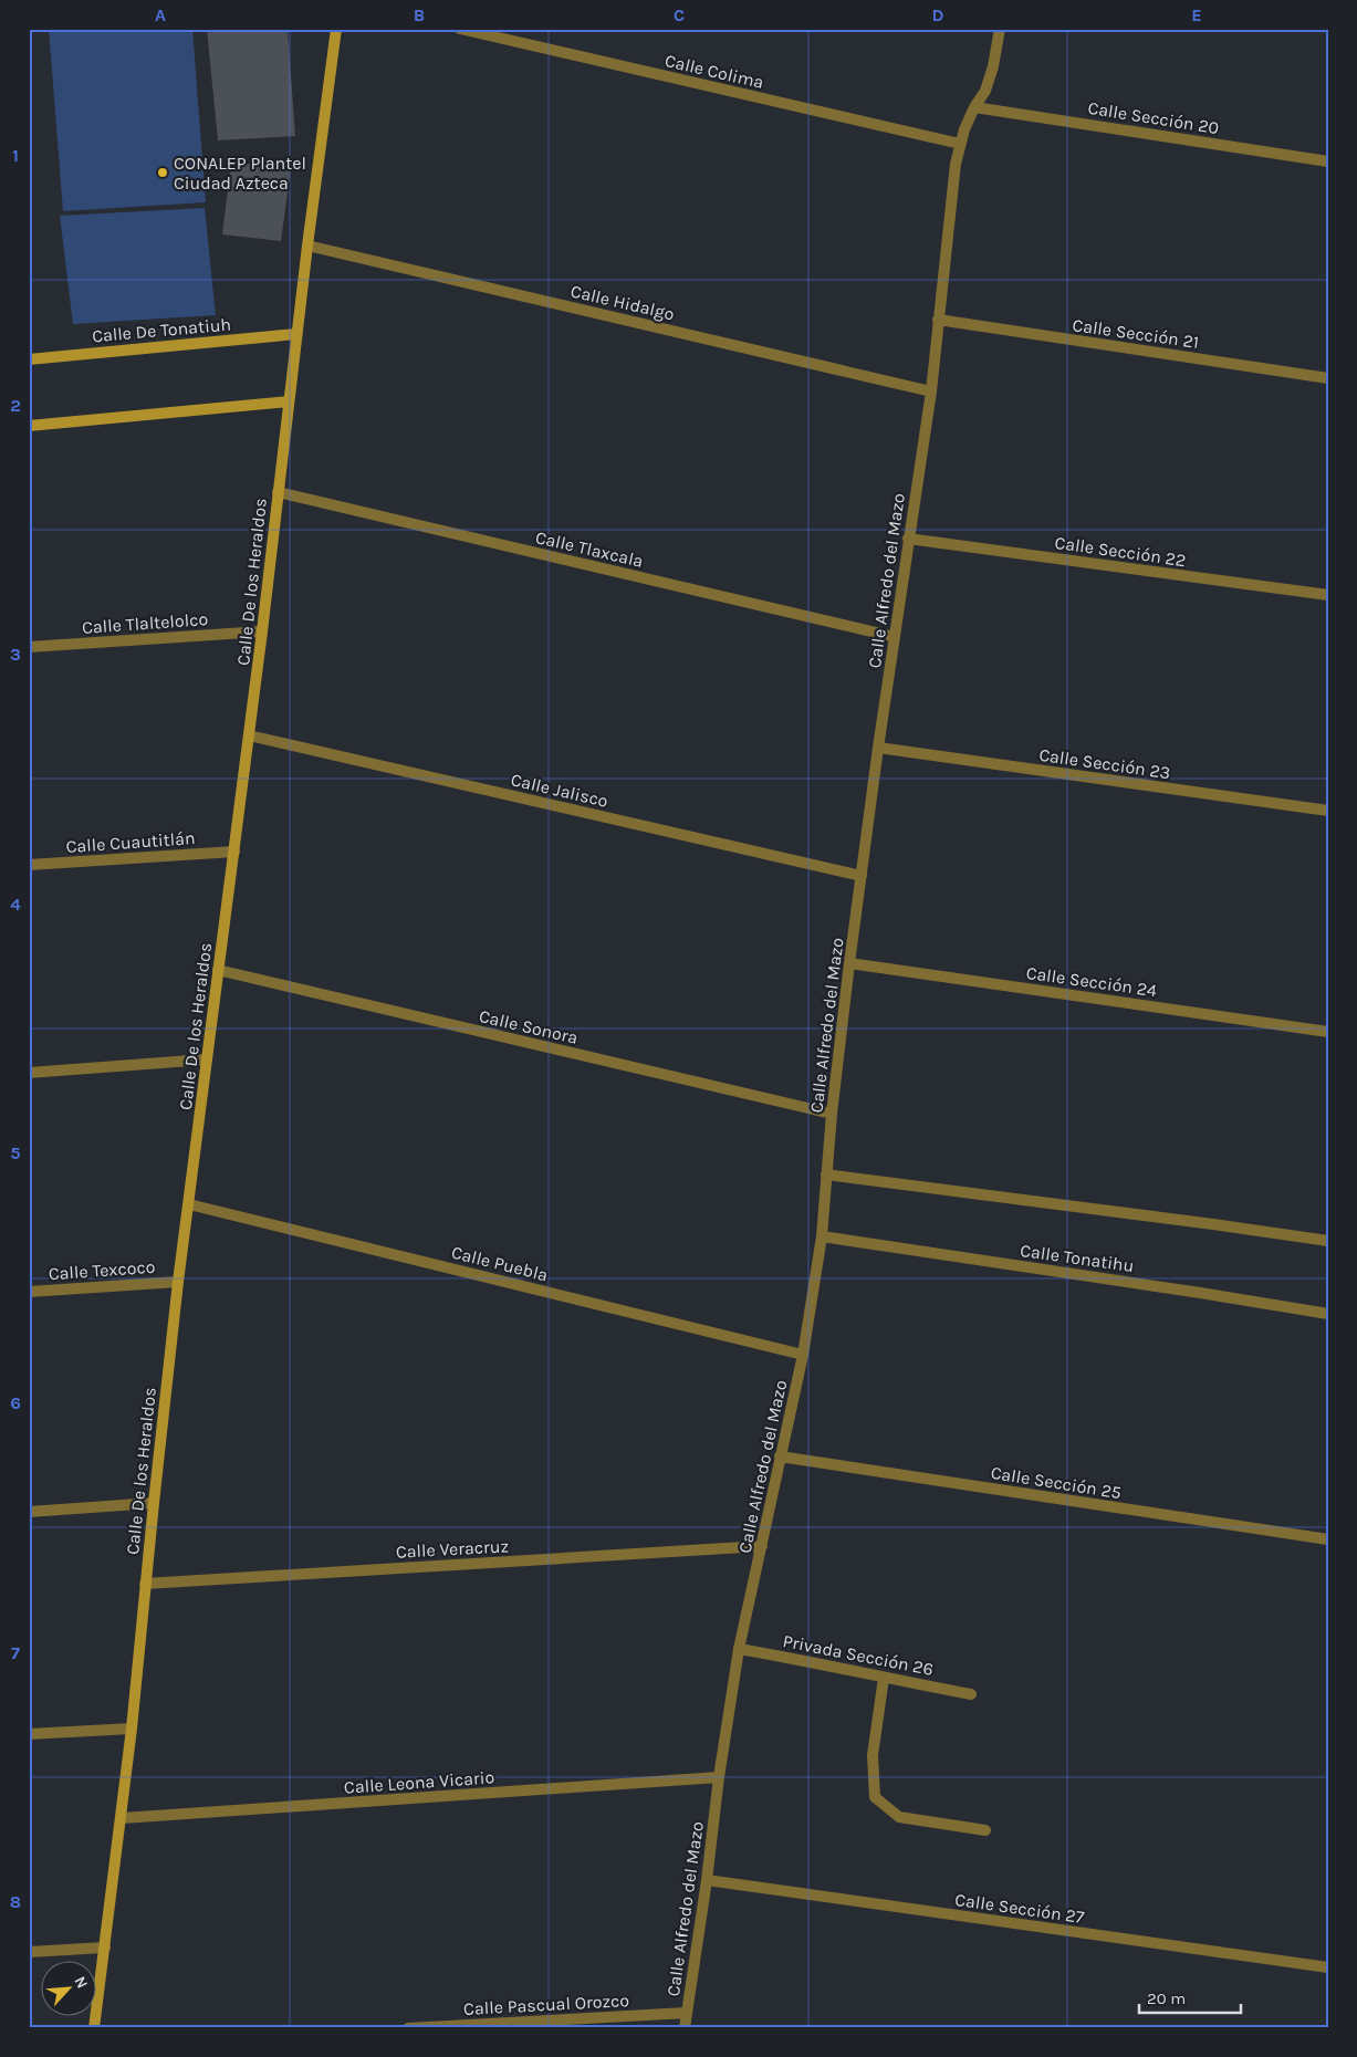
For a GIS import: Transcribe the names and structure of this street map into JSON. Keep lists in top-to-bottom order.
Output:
{
  "streets": {
    "street": [
      "Calle Colima",
      "Calle Sección 20",
      "Calle Hidalgo",
      "Calle De Tonatiuh",
      "Calle Sección 21",
      "Calle Tlaxcala",
      "Calle Sección 22",
      "Calle Alfredo del Mazo",
      "Calle De los Heraldos",
      "Calle Tlaltelolco",
      "Calle Sección 23",
      "Calle Jalisco",
      "Calle Cuautitlán",
      "Calle Sección 24",
      "Calle Sonora",
      "Calle Tonatihu",
      "Calle Puebla",
      "Calle Texcoco",
      "Calle Sección 25",
      "Calle Veracruz",
      "Privada Sección 26",
      "Calle Leona Vicario",
      "Calle Sección 27",
      "Calle Pascual Orozco"
    ]
  },
  "crossings": [
    ["Calle Colima", "Calle Alfredo del Mazo"],
    ["Calle Sección 20", "Calle Alfredo del Mazo"],
    ["Calle Hidalgo", "Calle Alfredo del Mazo"],
    ["Calle Hidalgo", "Calle De los Heraldos"],
    ["Calle De Tonatiuh", "Calle De los Heraldos"],
    ["Calle Sección 21", "Calle Alfredo del Mazo"],
    ["Calle Tlaxcala", "Calle Alfredo del Mazo"],
    ["Calle Tlaxcala", "Calle De los Heraldos"],
    ["Calle Sección 22", "Calle Alfredo del Mazo"],
    ["Calle Alfredo del Mazo", "Calle Sección 23"],
    ["Calle Alfredo del Mazo", "Calle Jalisco"],
    ["Calle Alfredo del Mazo", "Calle Sección 24"],
    ["Calle Alfredo del Mazo", "Calle Sonora"],
    ["Calle Alfredo del Mazo", "Calle Tonatihu"],
    ["Calle Alfredo del Mazo", "Calle Puebla"],
    ["Calle Alfredo del Mazo", "Calle Sección 25"],
    ["Calle Alfredo del Mazo", "Calle Veracruz"],
    ["Calle Alfredo del Mazo", "Privada Sección 26"],
    ["Calle Alfredo del Mazo", "Calle Leona Vicario"],
    ["Calle Alfredo del Mazo", "Calle Sección 27"],
    ["Calle Alfredo del Mazo", "Calle Pascual Orozco"],
    ["Calle De los Heraldos", "Calle Tlaltelolco"],
    ["Calle De los Heraldos", "Calle Jalisco"],
    ["Calle De los Heraldos", "Calle Cuautitlán"],
    ["Calle De los Heraldos", "Calle Sonora"],
    ["Calle De los Heraldos", "Calle Puebla"],
    ["Calle De los Heraldos", "Calle Texcoco"],
    ["Calle De los Heraldos", "Calle Veracruz"],
    ["Calle De los Heraldos", "Calle Leona Vicario"]
  ],
  "places": ["CONALEP Plantel Ciudad Azteca"],
  "scale_bar": "20 m",
  "north": "top right",
  "grid": {
    "columns": [
      "A",
      "B",
      "C",
      "D",
      "E"
    ],
    "rows": [
      "1",
      "2",
      "3",
      "4",
      "5",
      "6",
      "7",
      "8"
    ]
  }
}
